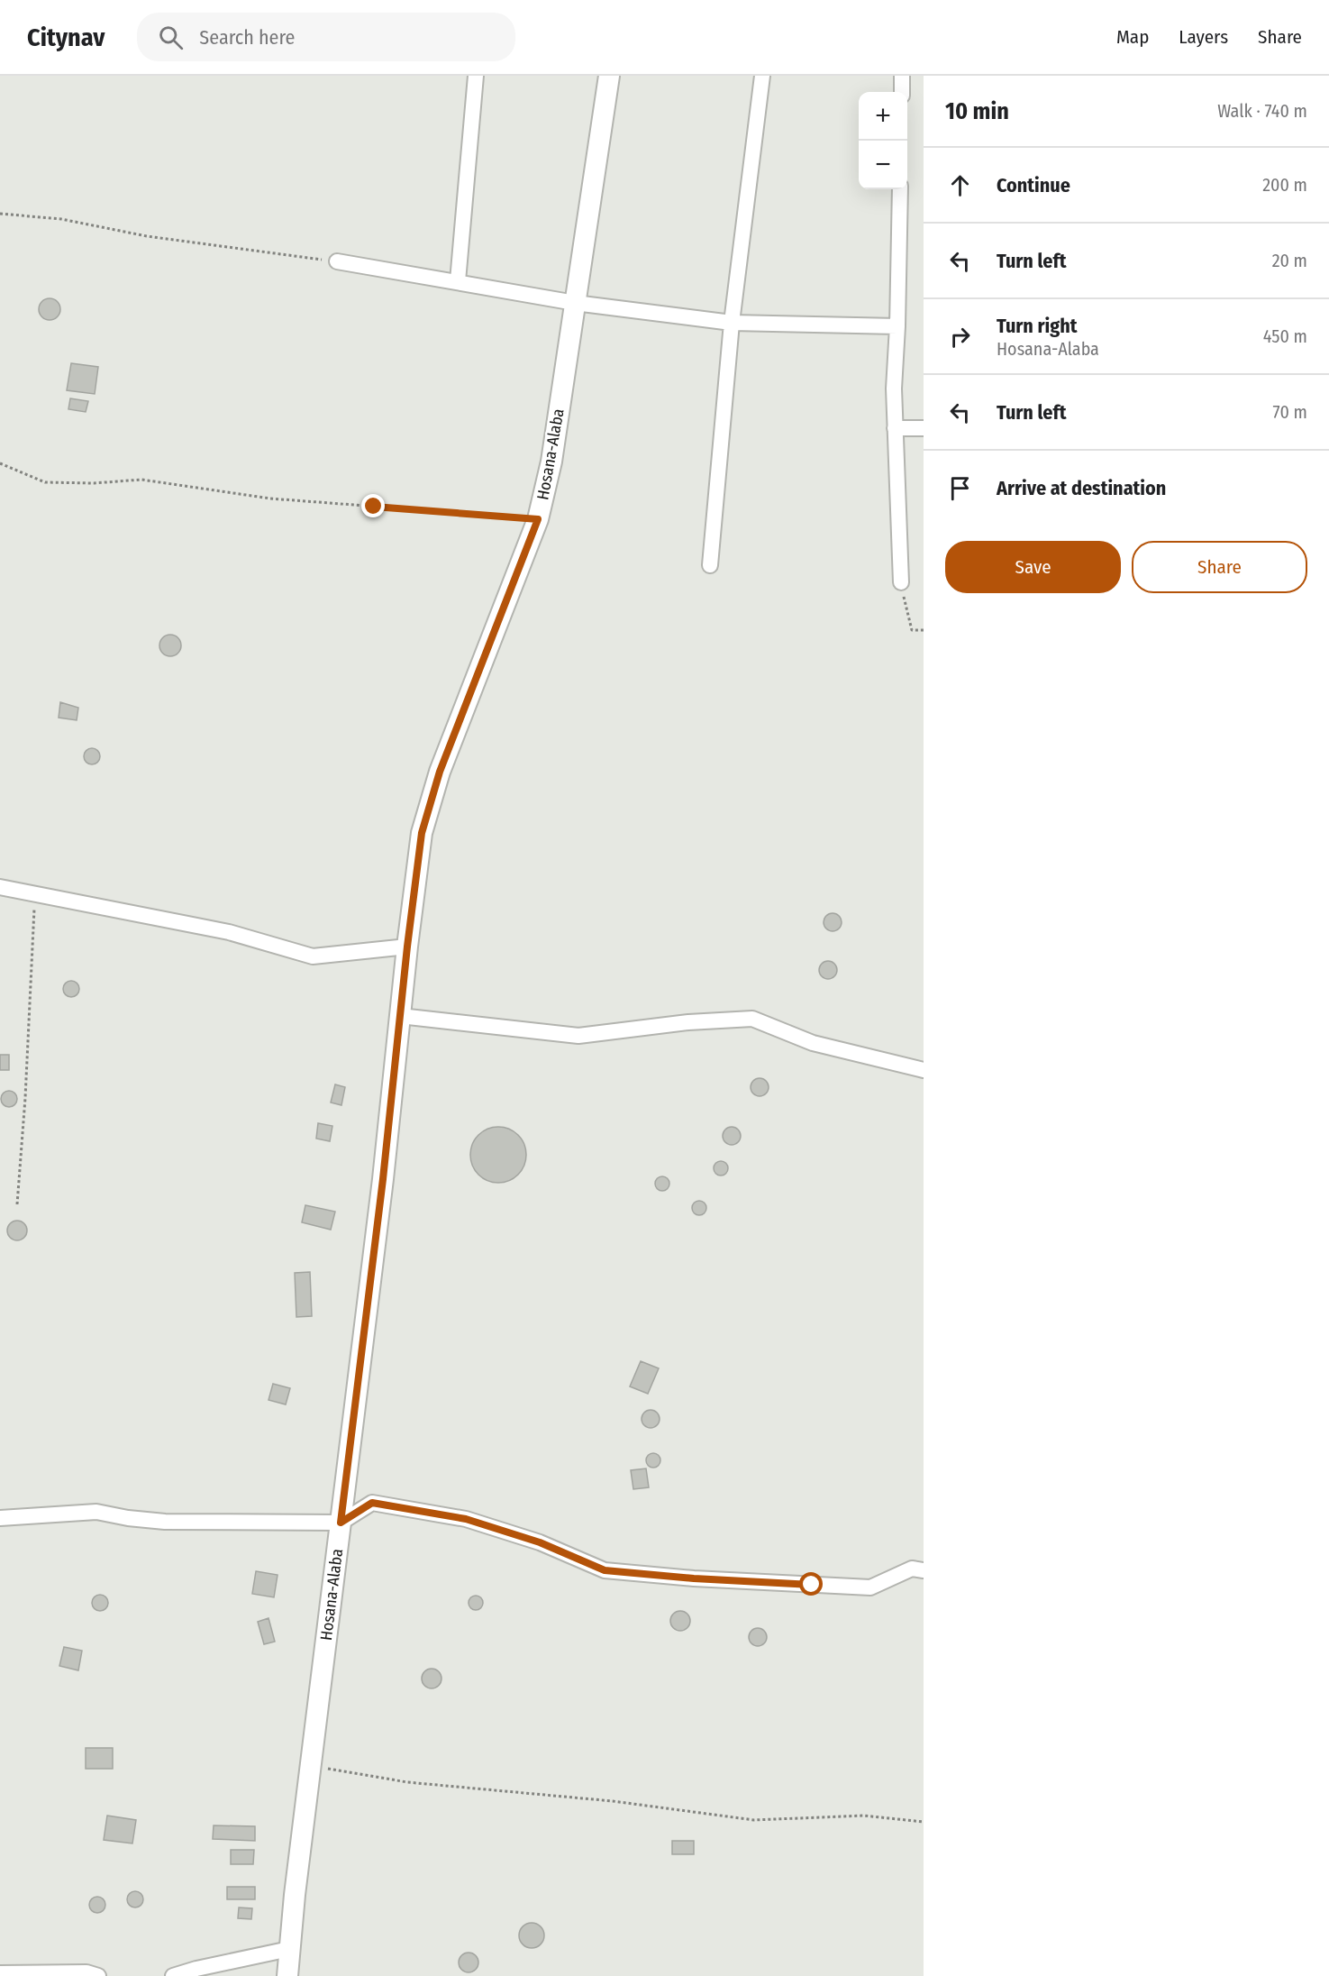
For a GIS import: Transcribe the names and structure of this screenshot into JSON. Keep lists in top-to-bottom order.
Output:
{
  "streets": {
    "main road": ["Hosana-Alaba"]
  },
  "page": {
    "header": "Citynav",
    "search": "Search here",
    "nav": ["Map", "Layers", "Share"],
    "heading": ["10 min", "Walk · 740 m"],
    "map_buttons": ["+", "−"],
    "list": [
      ["Continue", "200 m"],
      ["Turn left", "20 m"],
      ["Turn right", "Hosana-Alaba", "450 m"],
      ["Turn left", "70 m"],
      "Arrive at destination"
    ],
    "buttons": ["Save", "Share"]
  }
}
